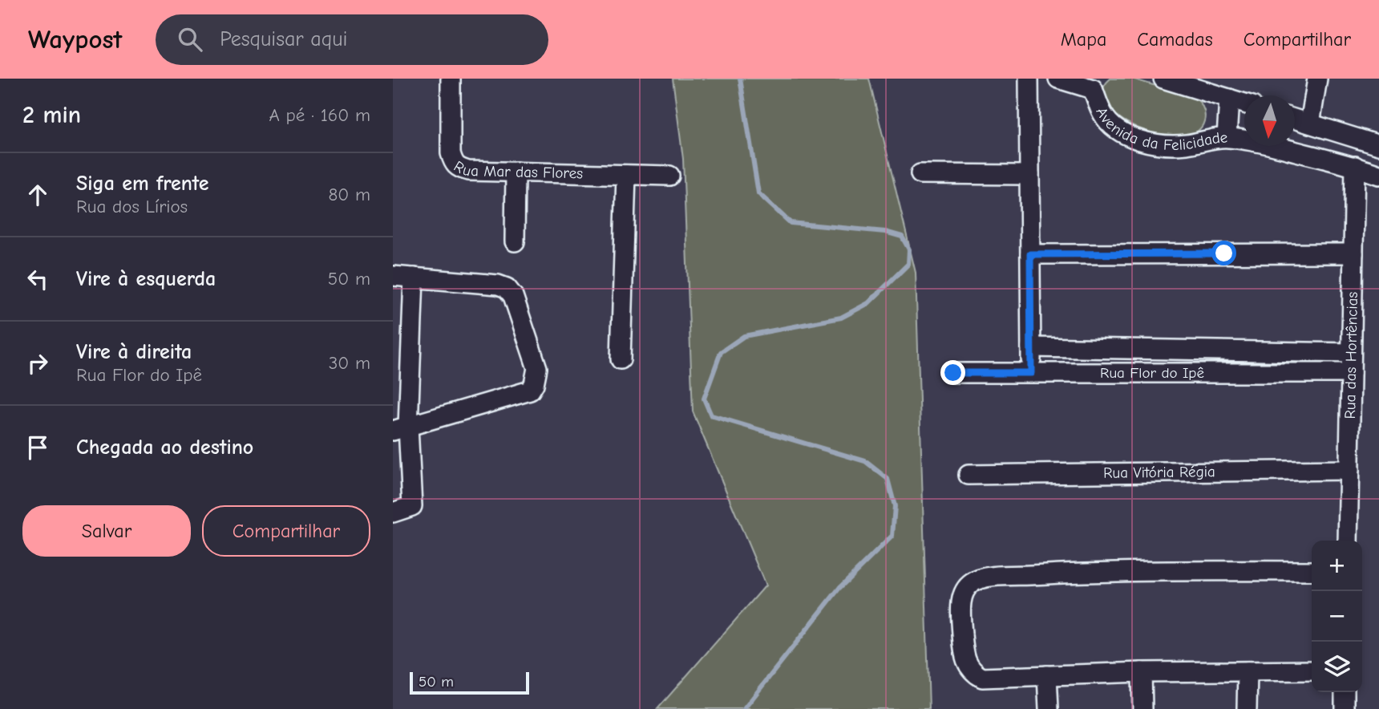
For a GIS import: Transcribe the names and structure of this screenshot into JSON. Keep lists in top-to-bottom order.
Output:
{
  "streets": {
    "street": [
      "Avenida da Felicidade",
      "Rua Mar das Flores",
      "Rua das Hortências",
      "Rua Flor do Ipê",
      "Rua Vitória Régia"
    ]
  },
  "crossings": [
    ["Avenida da Felicidade", "Rua das Hortências"],
    ["Rua das Hortências", "Rua Flor do Ipê"],
    ["Rua das Hortências", "Rua Vitória Régia"]
  ],
  "scale_bar": "50 m",
  "north": "bottom",
  "page": {
    "header": "Waypost",
    "search": "Pesquisar aqui",
    "nav": ["Mapa", "Camadas", "Compartilhar"],
    "heading": ["2 min", "A pé · 160 m"],
    "list": [
      ["Siga em frente", "Rua dos Lírios", "80 m"],
      ["Vire à esquerda", "50 m"],
      ["Vire à direita", "Rua Flor do Ipê", "30 m"],
      "Chegada ao destino"
    ],
    "buttons": ["Salvar", "Compartilhar"],
    "map_buttons": ["+", "−"],
    "scale": "50 m"
  }
}
